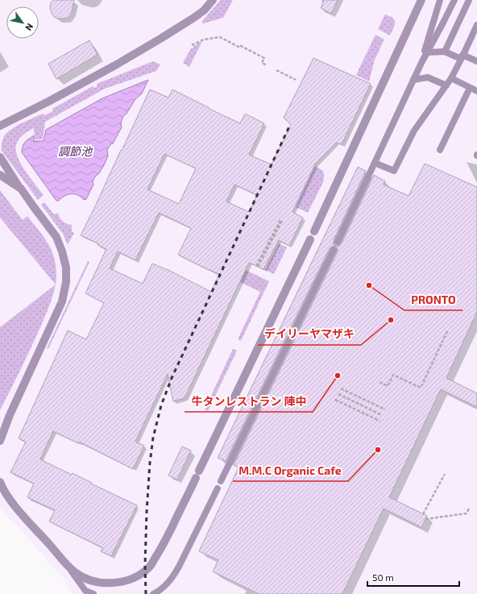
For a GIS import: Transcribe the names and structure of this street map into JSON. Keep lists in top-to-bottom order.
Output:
{
  "water": ["調節池"],
  "places": [
    "PRONTO",
    "デイリーヤマザキ",
    "牛タンレストラン 陣中",
    "M.M.C Organic Cafe"
  ],
  "scale_bar": "50 m",
  "north": "bottom right"
}
